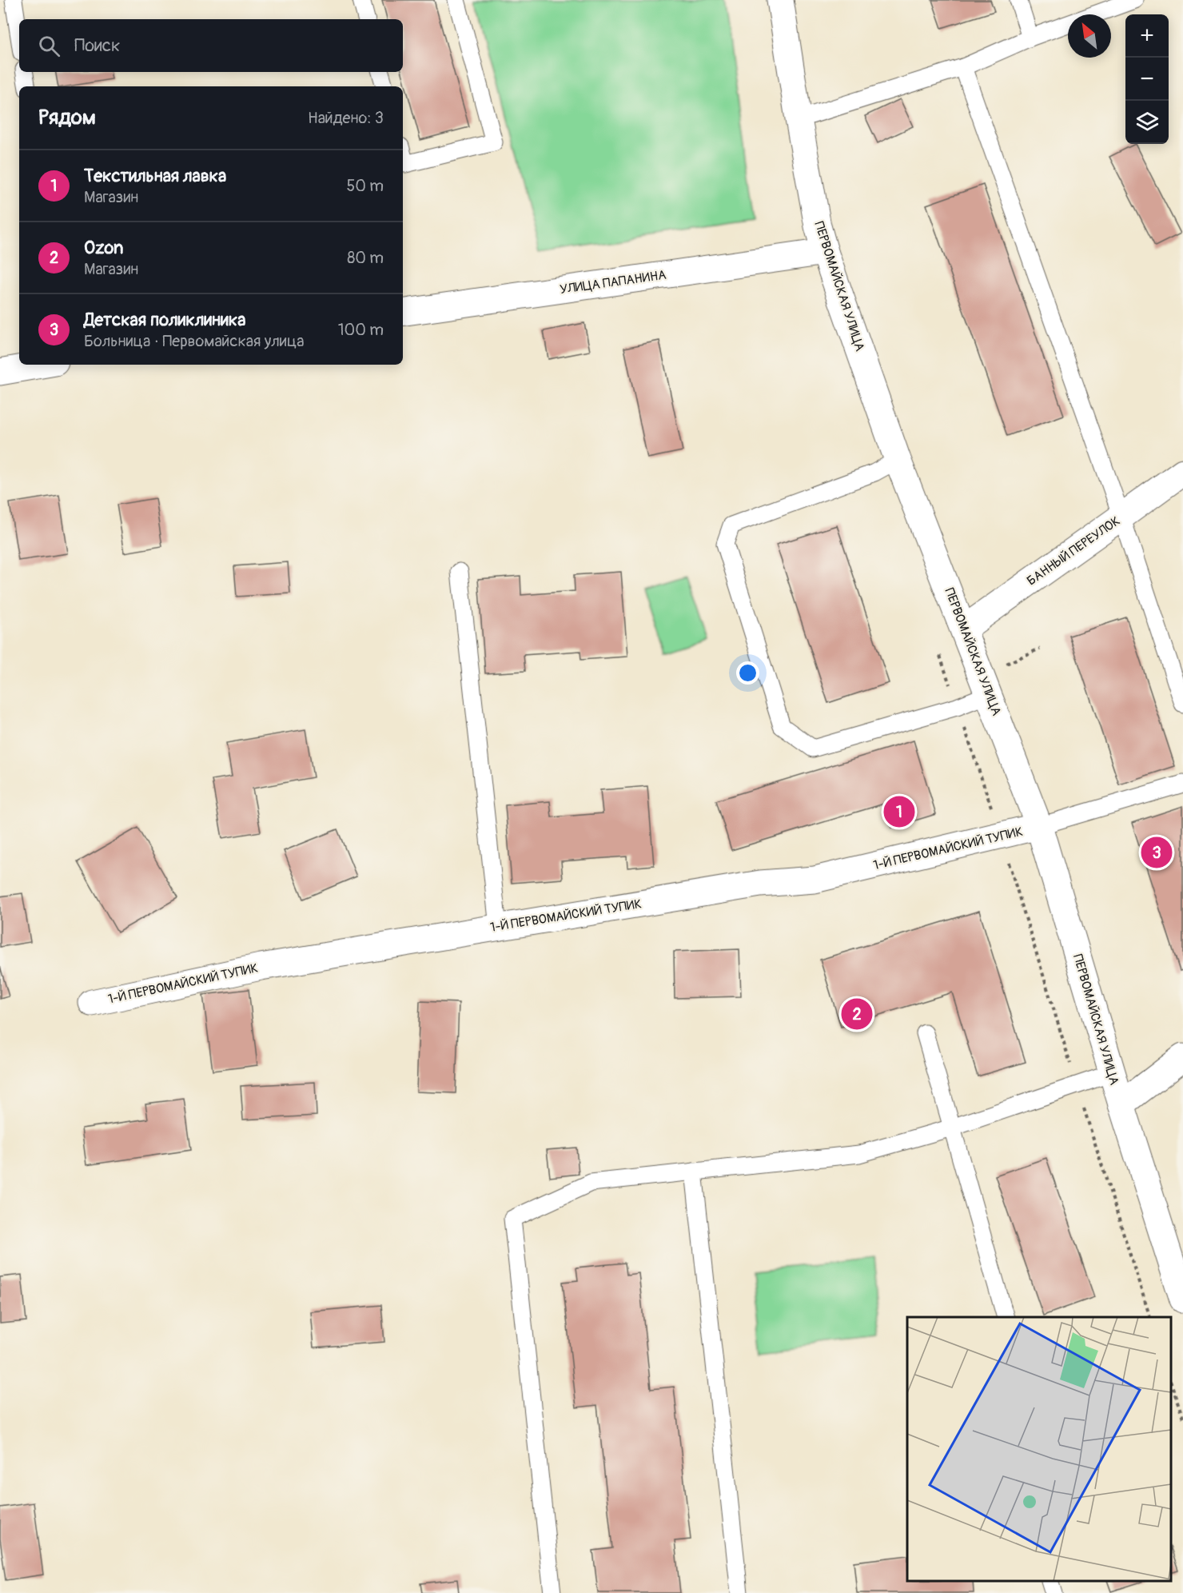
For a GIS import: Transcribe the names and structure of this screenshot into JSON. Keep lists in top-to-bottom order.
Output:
{
  "streets": {
    "street": [
      "УЛИЦА ПАПАНИНА",
      "ПЕРВОМАЙСКАЯ УЛИЦА",
      "БАННЫЙ ПЕРЕУЛОК",
      "1-Й ПЕРВОМАЙСКИЙ ТУПИК"
    ]
  },
  "crossings": [
    ["УЛИЦА ПАПАНИНА", "ПЕРВОМАЙСКАЯ УЛИЦА"],
    ["ПЕРВОМАЙСКАЯ УЛИЦА", "БАННЫЙ ПЕРЕУЛОК"],
    ["ПЕРВОМАЙСКАЯ УЛИЦА", "1-Й ПЕРВОМАЙСКИЙ ТУПИК"]
  ],
  "north": "top left",
  "page": {
    "map_buttons": ["+", "−"],
    "search": "Поиск",
    "heading": ["Рядом", "Найдено: 3"],
    "list": [
      {
        "mark": "1",
        "name": "Текстильная лавка",
        "note": "Магазин",
        "value": "50 m"
      },
      {
        "mark": "2",
        "name": "Ozon",
        "note": "Магазин",
        "value": "80 m"
      },
      {
        "mark": "3",
        "name": "Детская поликлиника",
        "note": "Больница · Первомайская улица",
        "value": "100 m"
      }
    ],
    "pins": ["1", "3", "2"]
  }
}
